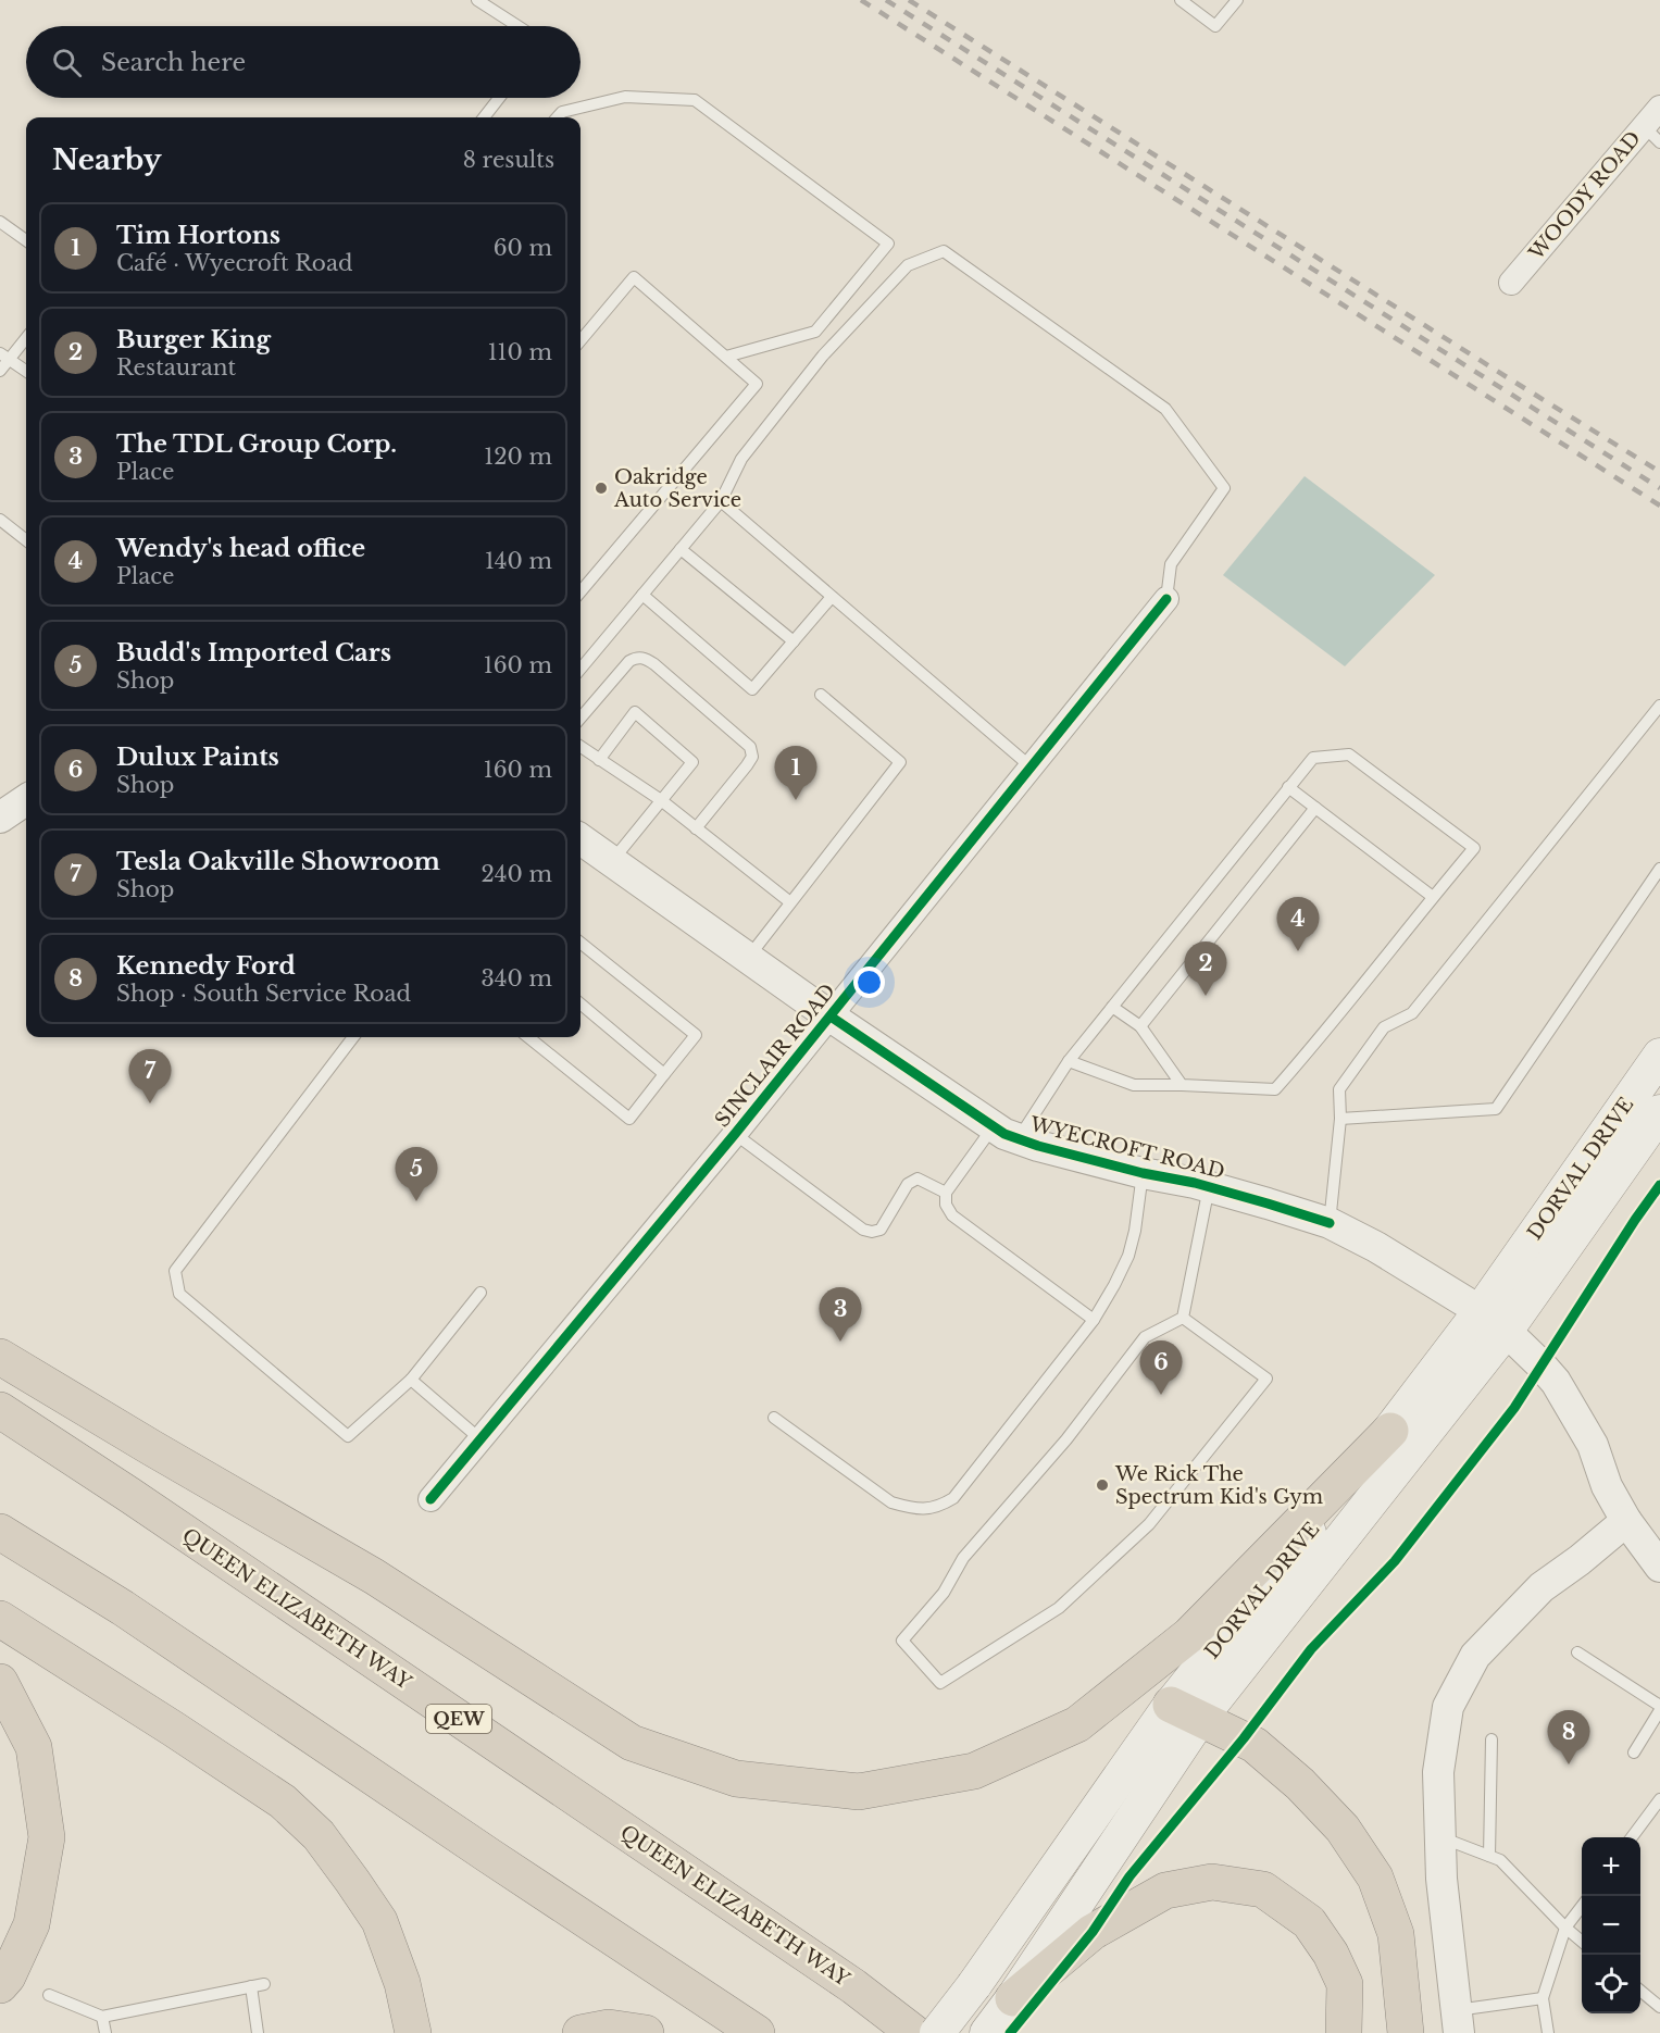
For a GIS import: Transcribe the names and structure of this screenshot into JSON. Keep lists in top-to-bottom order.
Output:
{
  "streets": {
    "highway": ["QUEEN ELIZABETH WAY", "QEW"],
    "main road": ["DORVAL DRIVE"],
    "street": ["WOODY ROAD", "SINCLAIR ROAD", "WYECROFT ROAD"]
  },
  "crossings": [
    ["SINCLAIR ROAD", "WYECROFT ROAD"],
    ["WYECROFT ROAD", "DORVAL DRIVE"]
  ],
  "places": ["Oakridge Auto Service", "We Rick The Spectrum Kid's Gym"],
  "page": {
    "search": "Search here",
    "heading": ["Nearby", "8 results"],
    "list": [
      {
        "mark": "1",
        "name": "Tim Hortons",
        "note": "Café · Wyecroft Road",
        "value": "60 m"
      },
      {
        "mark": "2",
        "name": "Burger King",
        "note": "Restaurant",
        "value": "110 m"
      },
      {
        "mark": "3",
        "name": "The TDL Group Corp.",
        "note": "Place",
        "value": "120 m"
      },
      {
        "mark": "4",
        "name": "Wendy's head office",
        "note": "Place",
        "value": "140 m"
      },
      {
        "mark": "5",
        "name": "Budd's Imported Cars",
        "note": "Shop",
        "value": "160 m"
      },
      {
        "mark": "6",
        "name": "Dulux Paints",
        "note": "Shop",
        "value": "160 m"
      },
      {
        "mark": "7",
        "name": "Tesla Oakville Showroom",
        "note": "Shop",
        "value": "240 m"
      },
      {
        "mark": "8",
        "name": "Kennedy Ford",
        "note": "Shop · South Service Road",
        "value": "340 m"
      }
    ],
    "pins": [
      "1",
      "4",
      "2",
      "7",
      "5",
      "3",
      "6",
      "8"
    ],
    "map_buttons": ["+", "−"]
  }
}
